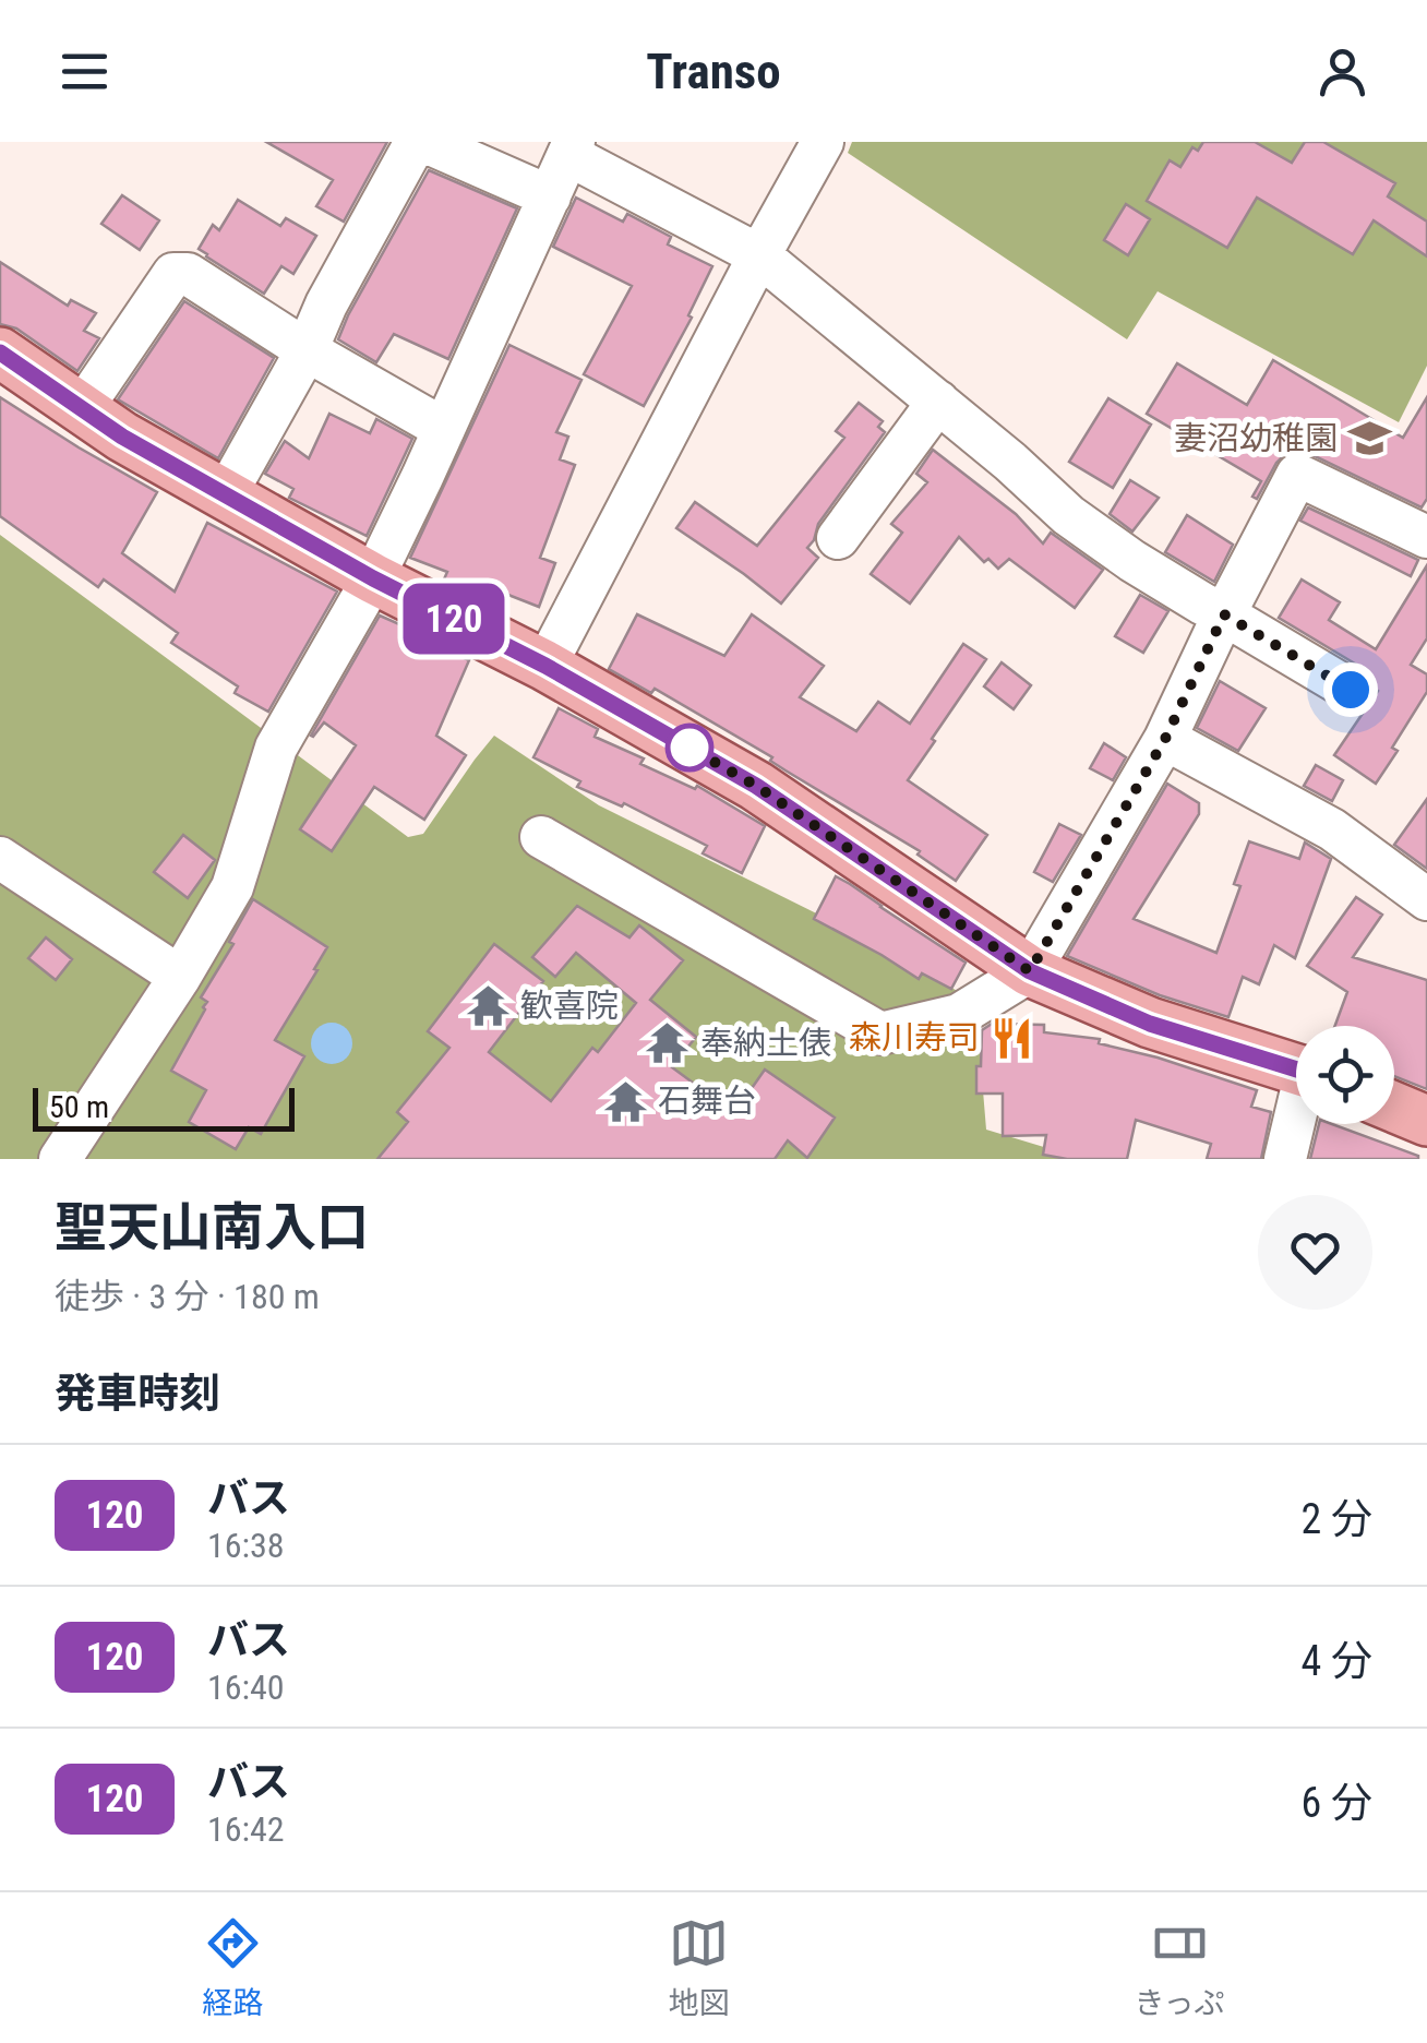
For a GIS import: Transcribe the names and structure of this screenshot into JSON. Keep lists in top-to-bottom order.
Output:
{
  "places": {
    "school or university": ["妻沼幼稚園"],
    "temple": ["歓喜院", "奉納土俵", "石舞台"],
    "restaurant": ["森川寿司"]
  },
  "lines": ["bus line 120"],
  "scale_bar": "50 m",
  "page": {
    "header": "Transo",
    "on_map": "120",
    "scale": "50 m",
    "heading": [
      ["聖天山南入口", "徒歩 · 3 分 · 180 m"],
      "発車時刻"
    ],
    "list": [
      {
        "mark": "120",
        "name": "バス",
        "note": "16:38",
        "value": "2 分"
      },
      {
        "mark": "120",
        "name": "バス",
        "note": "16:40",
        "value": "4 分"
      },
      {
        "mark": "120",
        "name": "バス",
        "note": "16:42",
        "value": "6 分"
      }
    ],
    "tabs": ["経路", "地図", "きっぷ"]
  }
}
